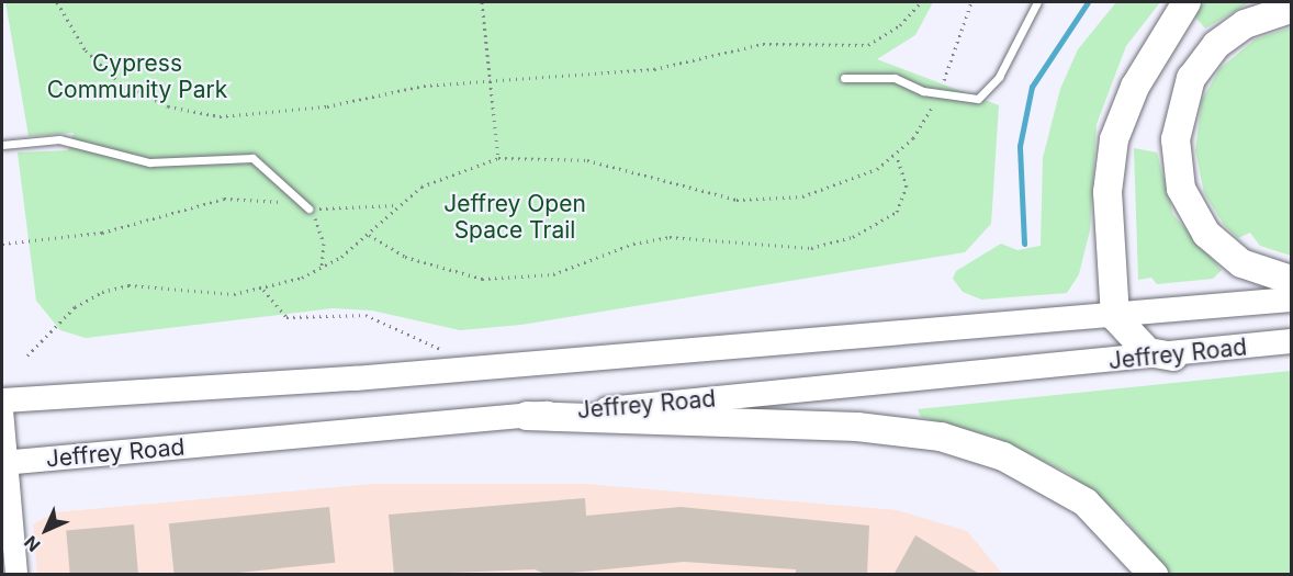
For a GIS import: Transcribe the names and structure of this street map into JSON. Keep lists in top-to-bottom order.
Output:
{
  "streets": {
    "main road": ["Jeffrey Road"]
  },
  "parks": ["Cypress Community Park", "Jeffrey Open Space Trail"],
  "north": "bottom left"
}
